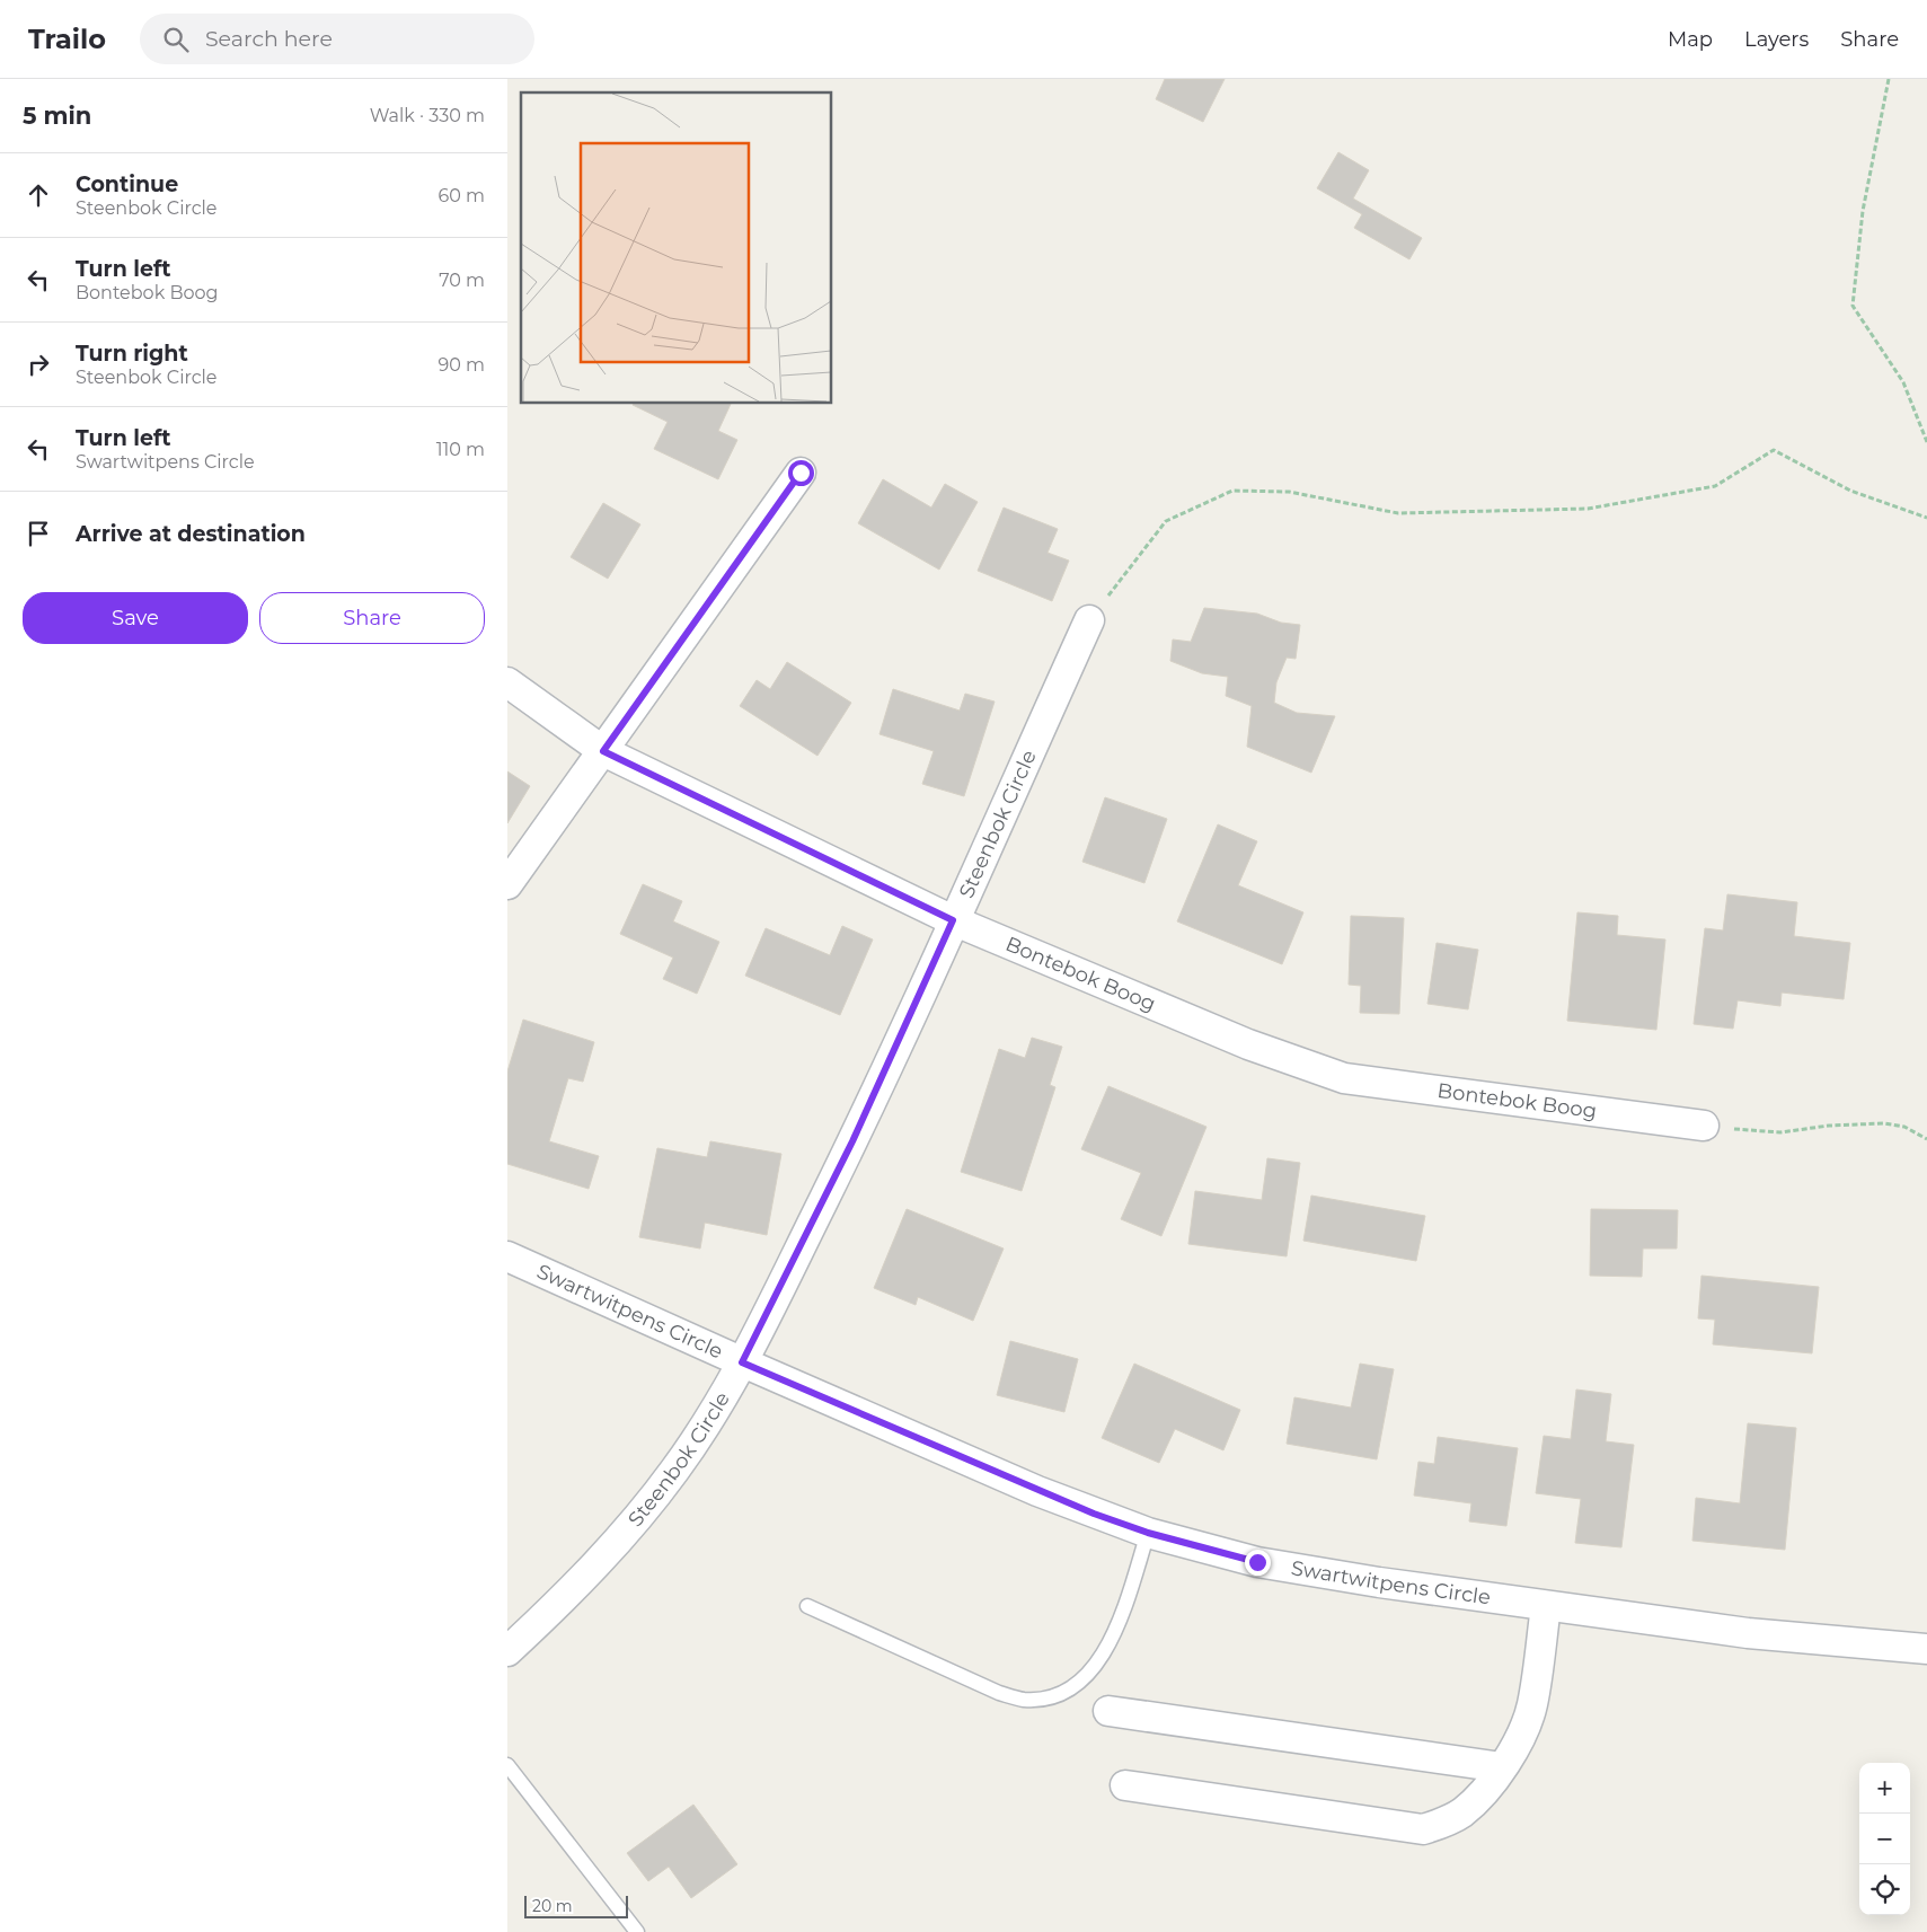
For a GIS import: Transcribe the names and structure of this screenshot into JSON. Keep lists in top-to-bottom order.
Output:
{
  "streets": {
    "street": ["Steenbok Circle", "Bontebok Boog", "Swartwitpens Circle"]
  },
  "crossings": [
    ["Steenbok Circle", "Bontebok Boog"],
    ["Steenbok Circle", "Swartwitpens Circle"]
  ],
  "scale_bar": "20 m",
  "page": {
    "header": "Trailo",
    "search": "Search here",
    "nav": ["Map", "Layers", "Share"],
    "heading": ["5 min", "Walk · 330 m"],
    "list": [
      ["Continue", "Steenbok Circle", "60 m"],
      ["Turn left", "Bontebok Boog", "70 m"],
      ["Turn right", "Steenbok Circle", "90 m"],
      ["Turn left", "Swartwitpens Circle", "110 m"],
      "Arrive at destination"
    ],
    "buttons": ["Save", "Share"],
    "map_buttons": ["+", "−"],
    "scale": "20 m"
  }
}
